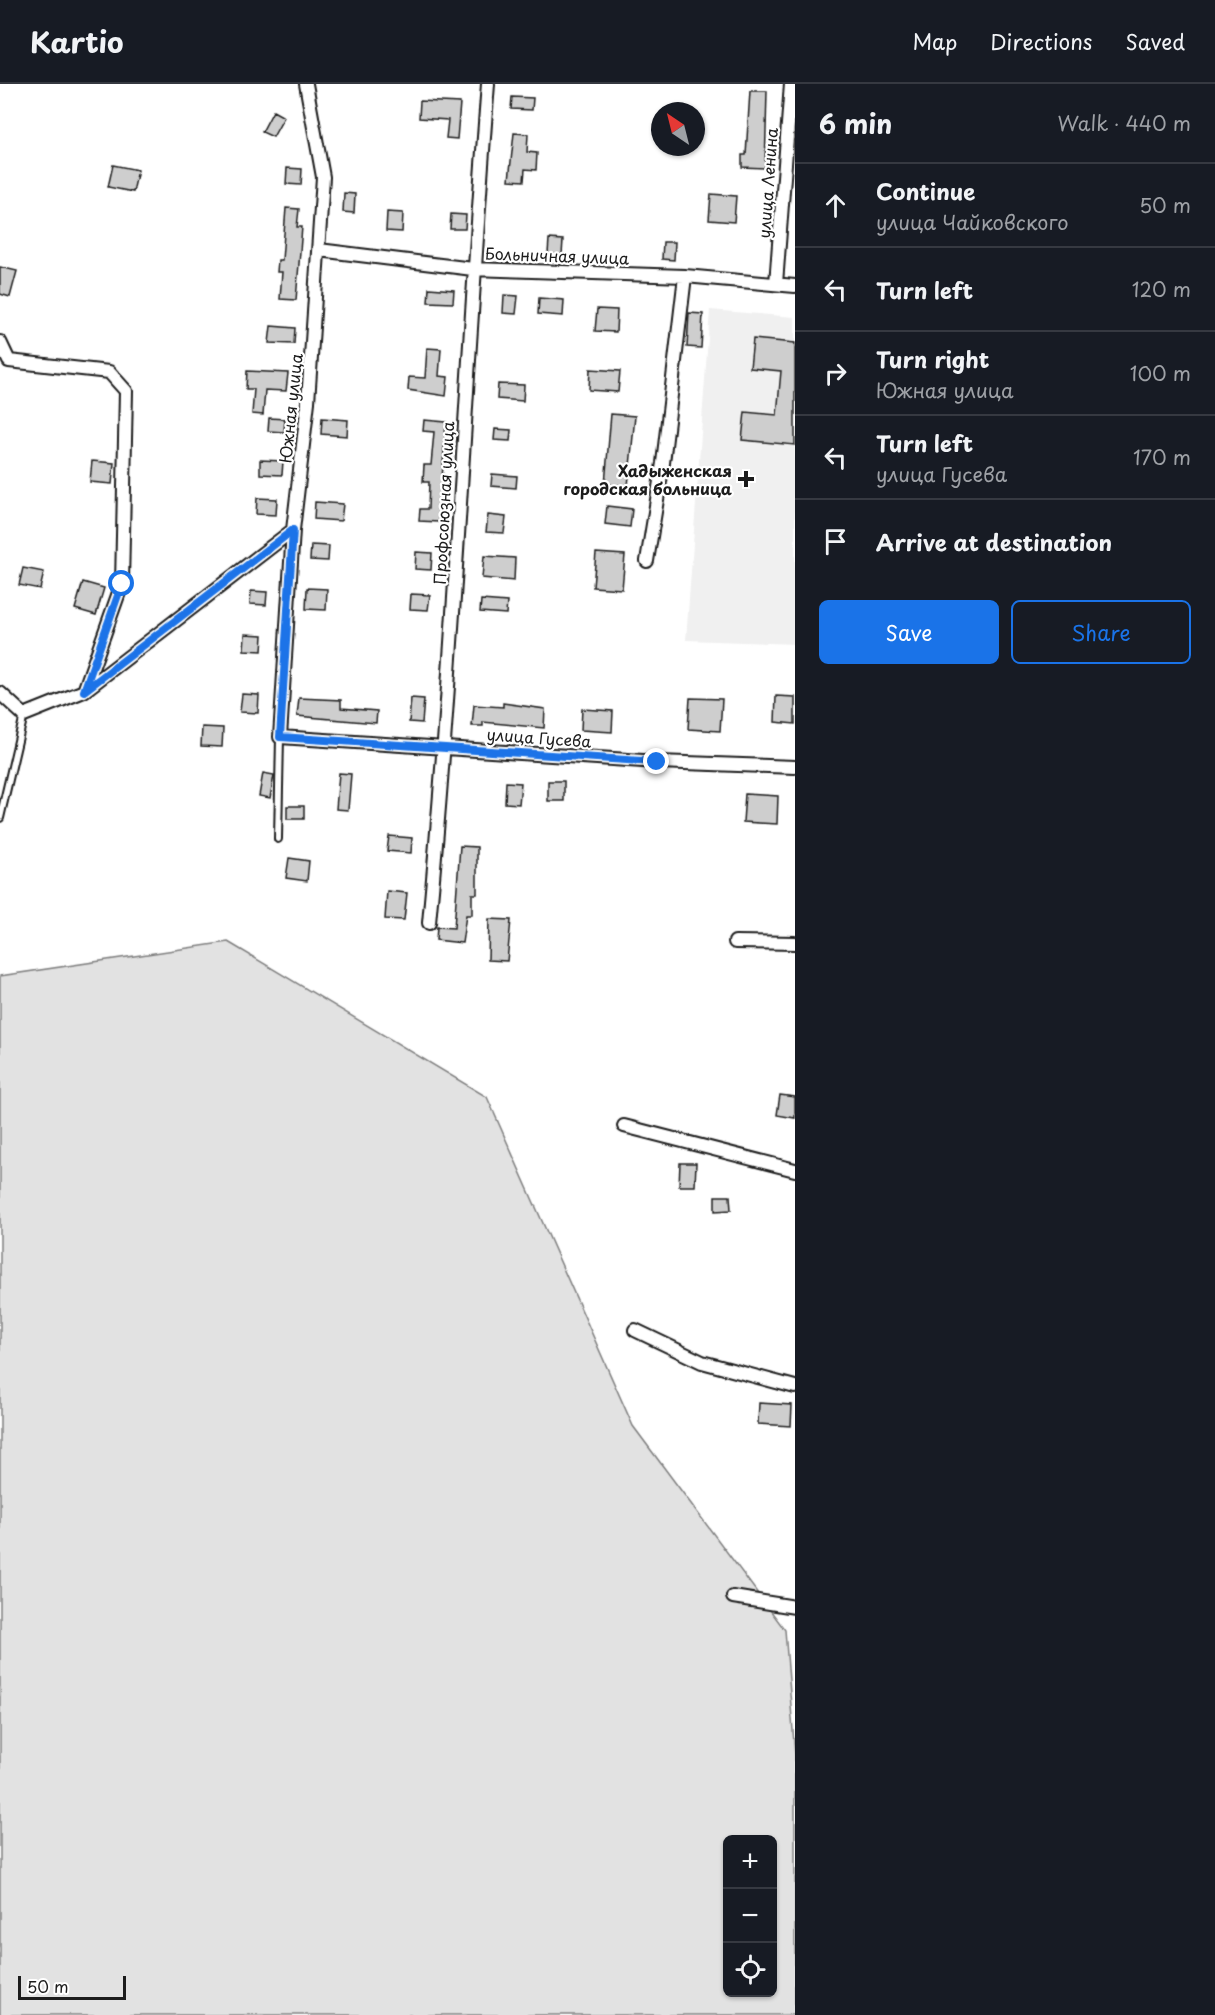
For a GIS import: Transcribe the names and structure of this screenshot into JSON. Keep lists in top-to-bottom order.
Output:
{
  "streets": {
    "street": [
      "улица Ленина",
      "Больничная улица",
      "Южная улица",
      "Профсоюзная улица",
      "улица Гусева"
    ]
  },
  "crossings": [
    ["улица Ленина", "Больничная улица"],
    ["Больничная улица", "Южная улица"],
    ["Больничная улица", "Профсоюзная улица"],
    ["Южная улица", "улица Гусева"],
    ["Профсоюзная улица", "улица Гусева"]
  ],
  "places": {
    "health": ["Хадыженская городская больница"]
  },
  "scale_bar": "50 m",
  "north": "top left",
  "page": {
    "header": "Kartio",
    "nav": ["Map", "Directions", "Saved"],
    "heading": ["6 min", "Walk · 440 m"],
    "list": [
      ["Continue", "улица Чайковского", "50 m"],
      ["Turn left", "120 m"],
      ["Turn right", "Южная улица", "100 m"],
      ["Turn left", "улица Гусева", "170 m"],
      "Arrive at destination"
    ],
    "buttons": ["Save", "Share"],
    "map_buttons": ["+", "−"],
    "scale": "50 m"
  }
}
